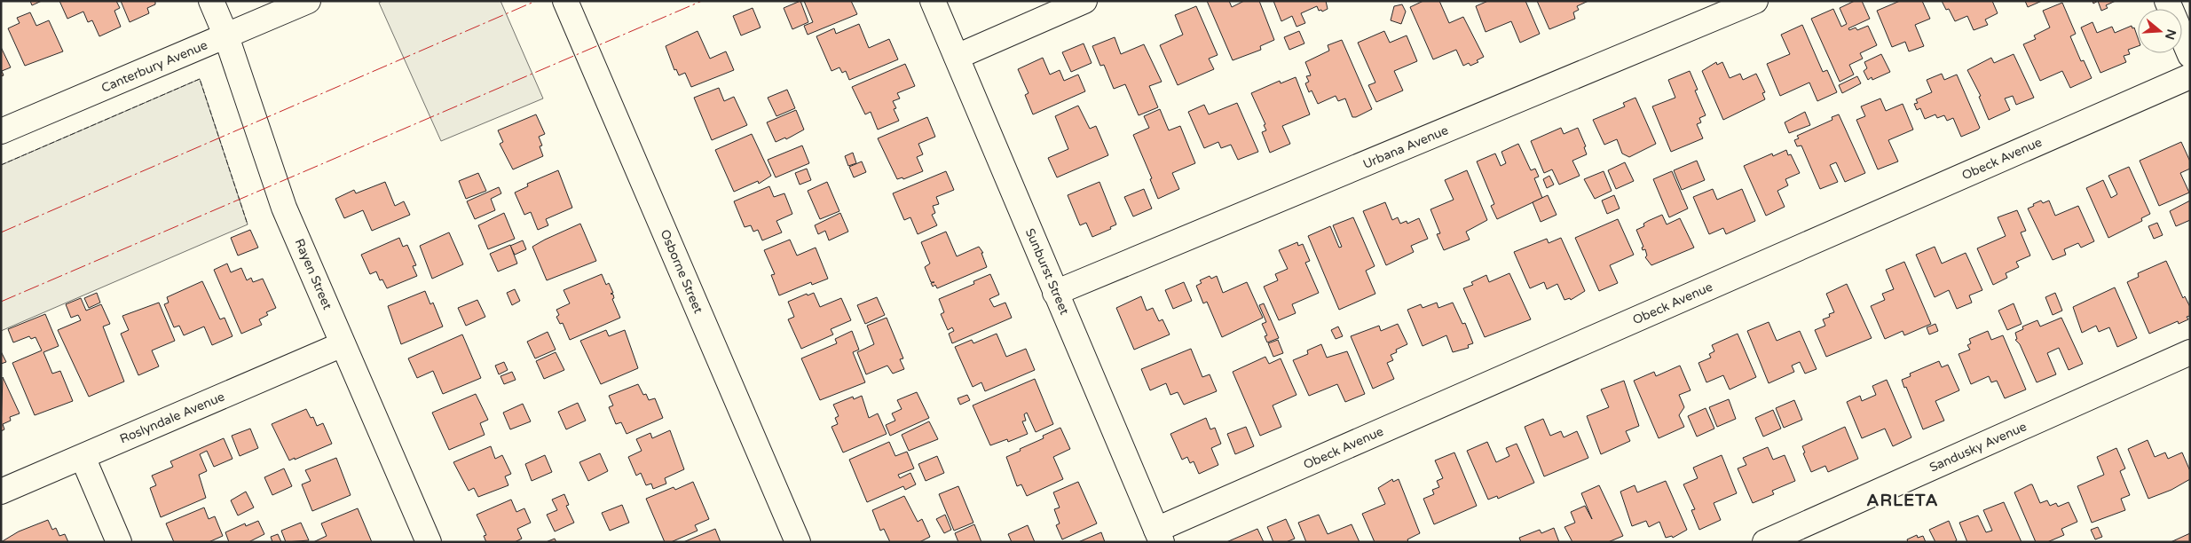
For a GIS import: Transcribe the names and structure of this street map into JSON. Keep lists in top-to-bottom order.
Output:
{
  "streets": {
    "street": [
      "Canterbury Avenue",
      "Urbana Avenue",
      "Obeck Avenue",
      "Osborne Street",
      "Sunburst Street",
      "Rayen Street",
      "Roslyndale Avenue",
      "Sandusky Avenue"
    ]
  },
  "crossings": [
    ["Canterbury Avenue", "Rayen Street"],
    ["Urbana Avenue", "Sunburst Street"],
    ["Obeck Avenue", "Sunburst Street"],
    ["Rayen Street", "Roslyndale Avenue"]
  ],
  "districts": ["ARLETA"],
  "north": "right"
}
